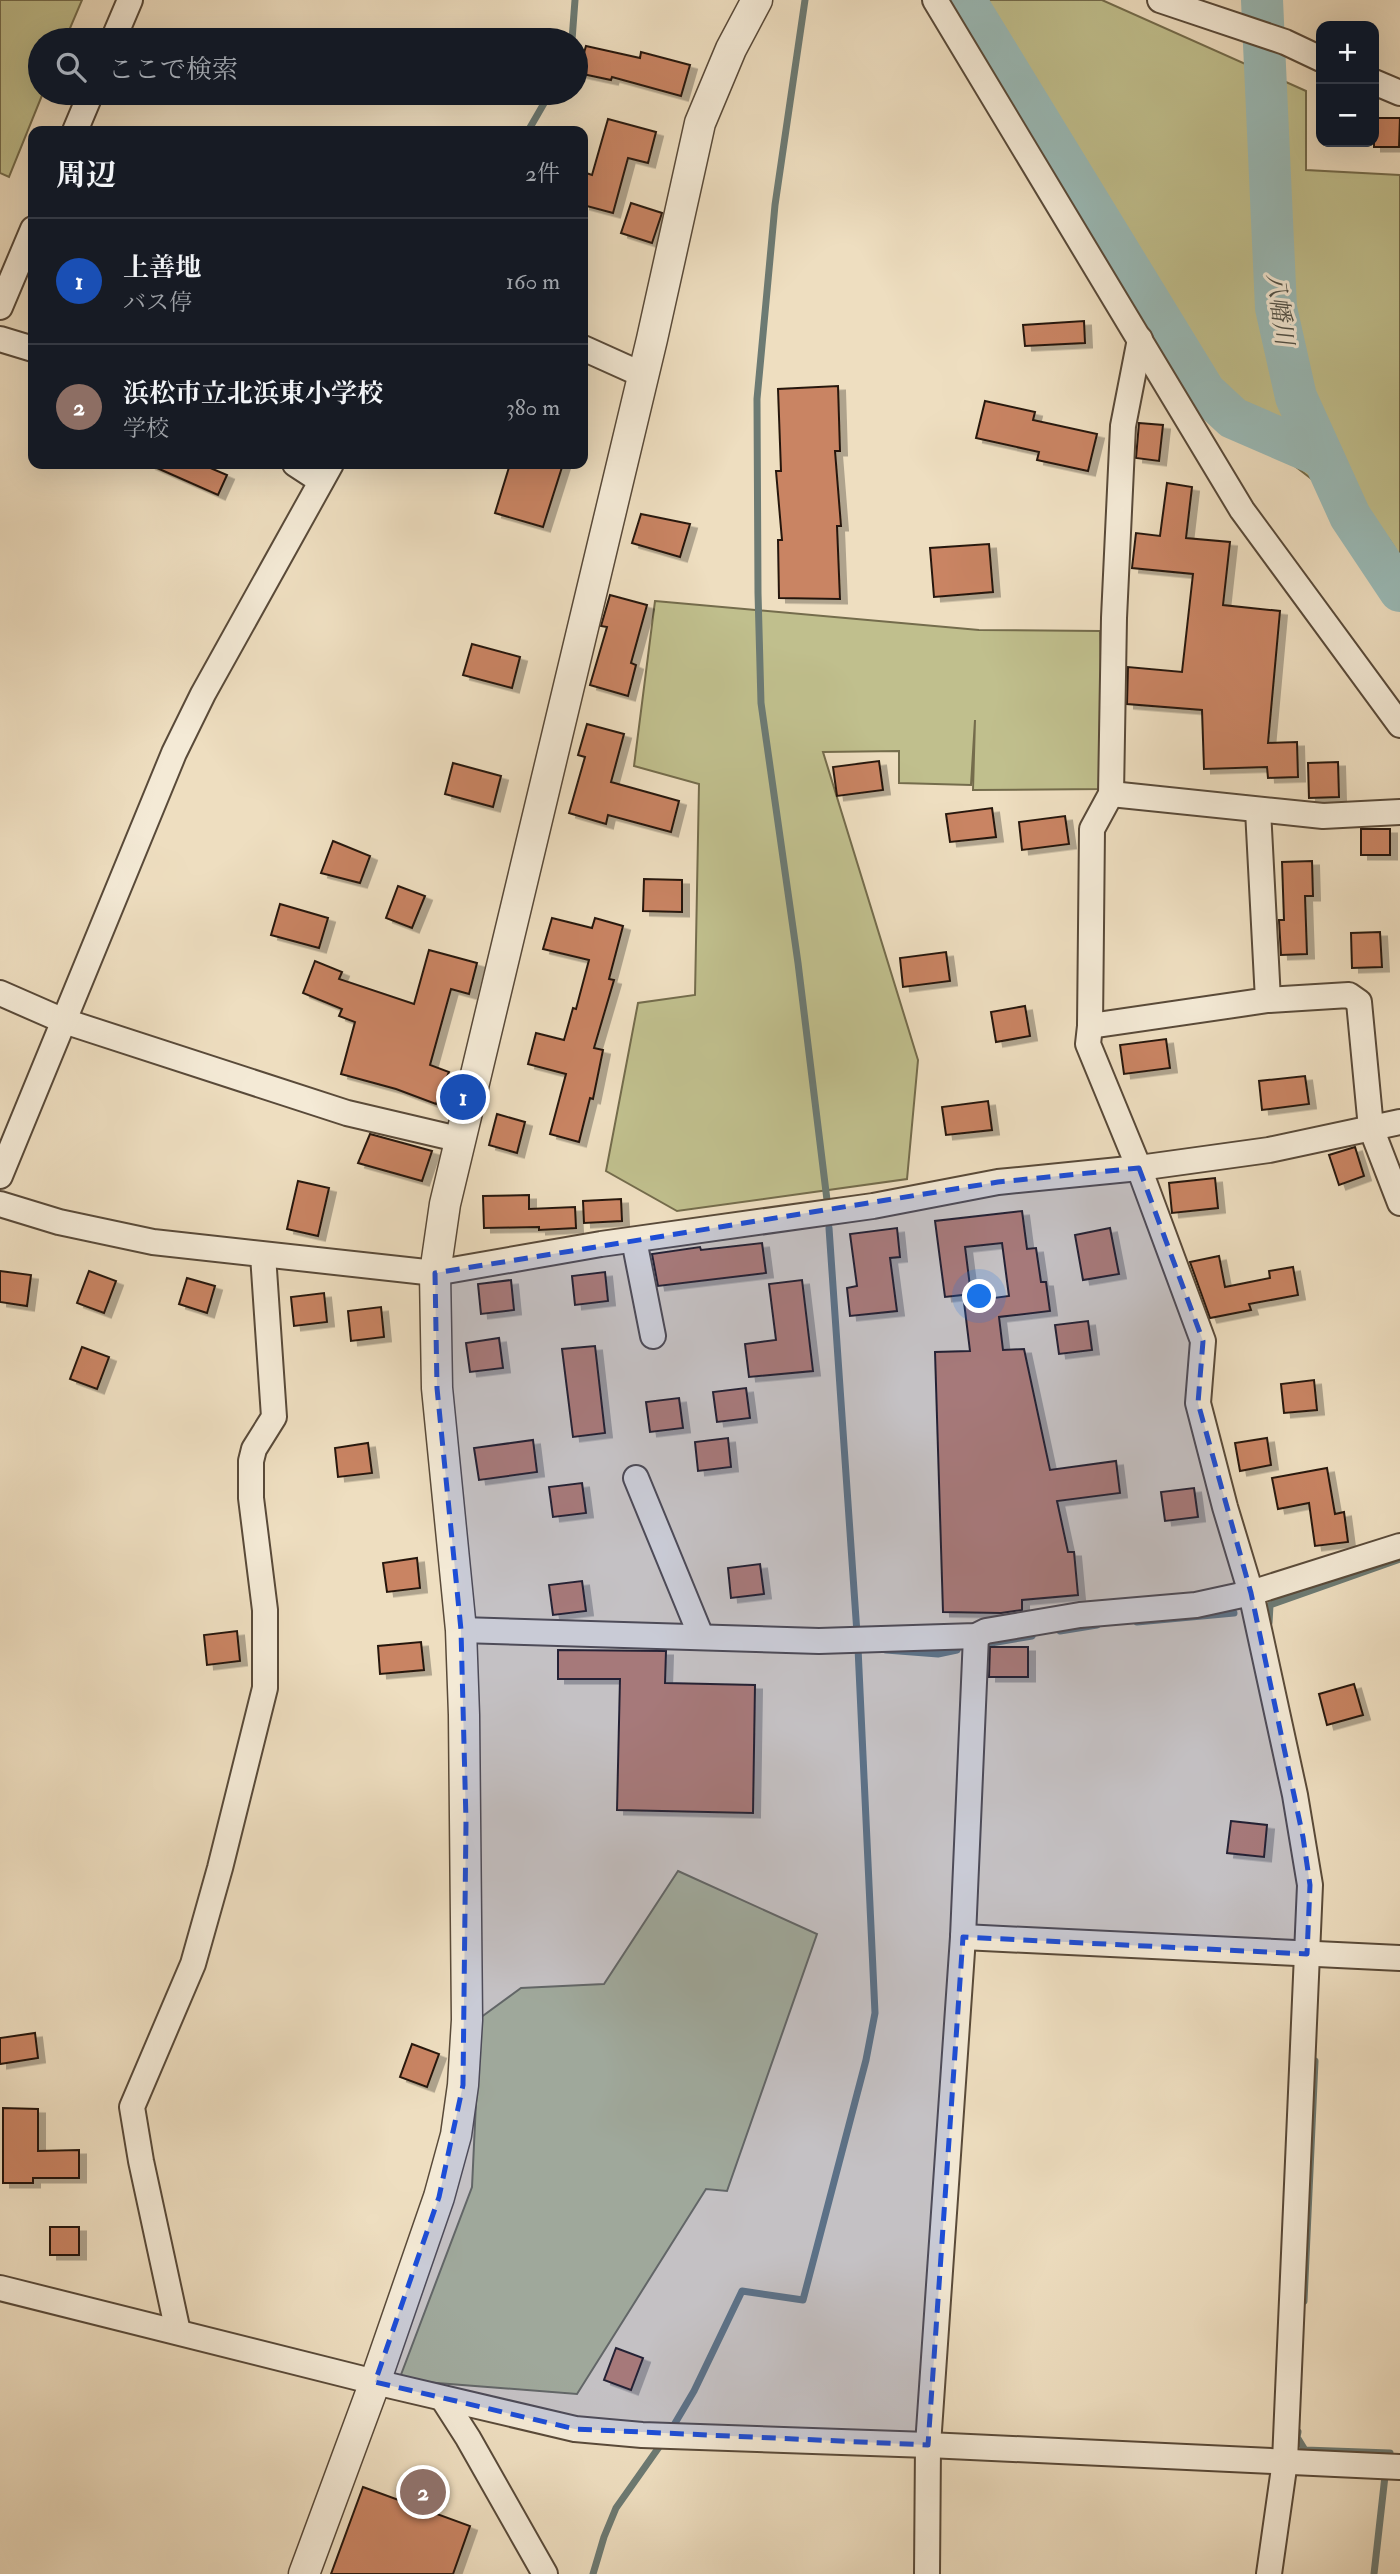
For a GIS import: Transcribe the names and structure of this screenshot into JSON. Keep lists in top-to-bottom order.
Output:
{
  "water": ["八幡川"],
  "page": {
    "map_buttons": ["+", "−"],
    "search": "ここで検索",
    "heading": ["周辺", "2件"],
    "list": [
      {
        "mark": "1",
        "name": "上善地",
        "note": "バス停",
        "value": "160 m"
      },
      {
        "mark": "2",
        "name": "浜松市立北浜東小学校",
        "note": "学校",
        "value": "380 m"
      }
    ],
    "pins": ["1", "2"]
  }
}
